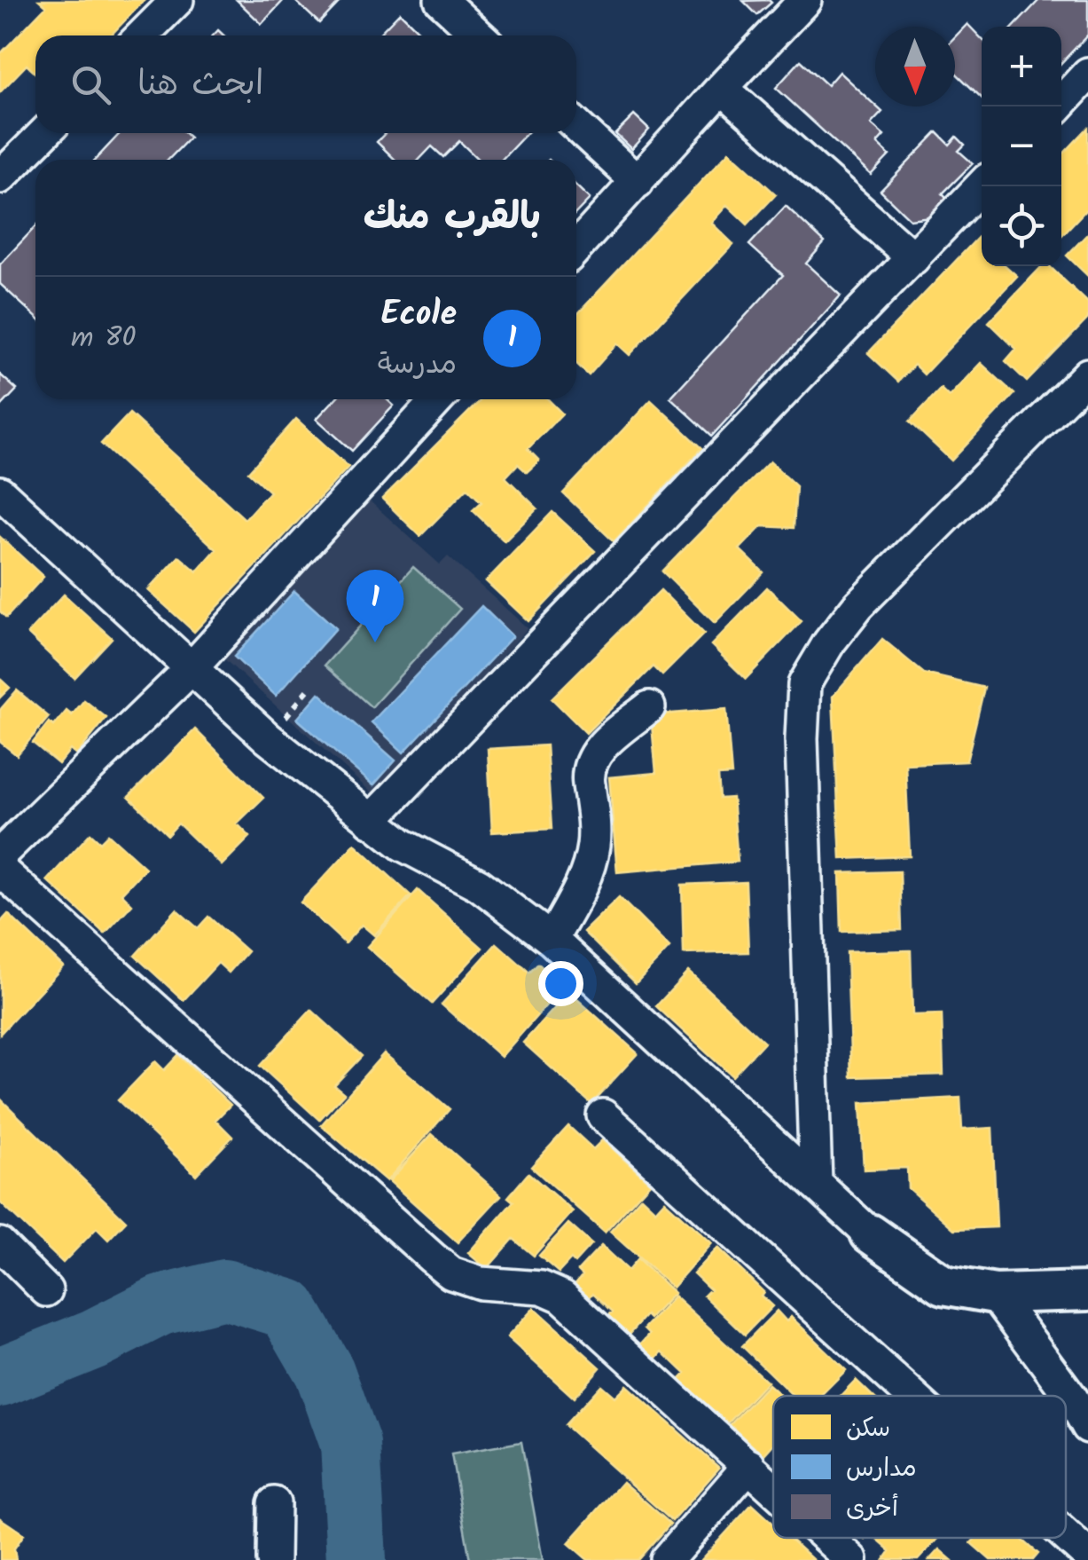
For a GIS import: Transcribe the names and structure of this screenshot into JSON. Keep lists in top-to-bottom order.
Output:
{
  "legend": ["سكن", "مدارس", "أخرى"],
  "north": "bottom",
  "page": {
    "map_buttons": ["+", "−"],
    "search": "ابحث هنا",
    "heading": "بالقرب منك",
    "list": [
      {
        "mark": "1",
        "name": "Ecole",
        "note": "مدرسة",
        "value": "80 m"
      }
    ],
    "pins": "1"
  }
}
